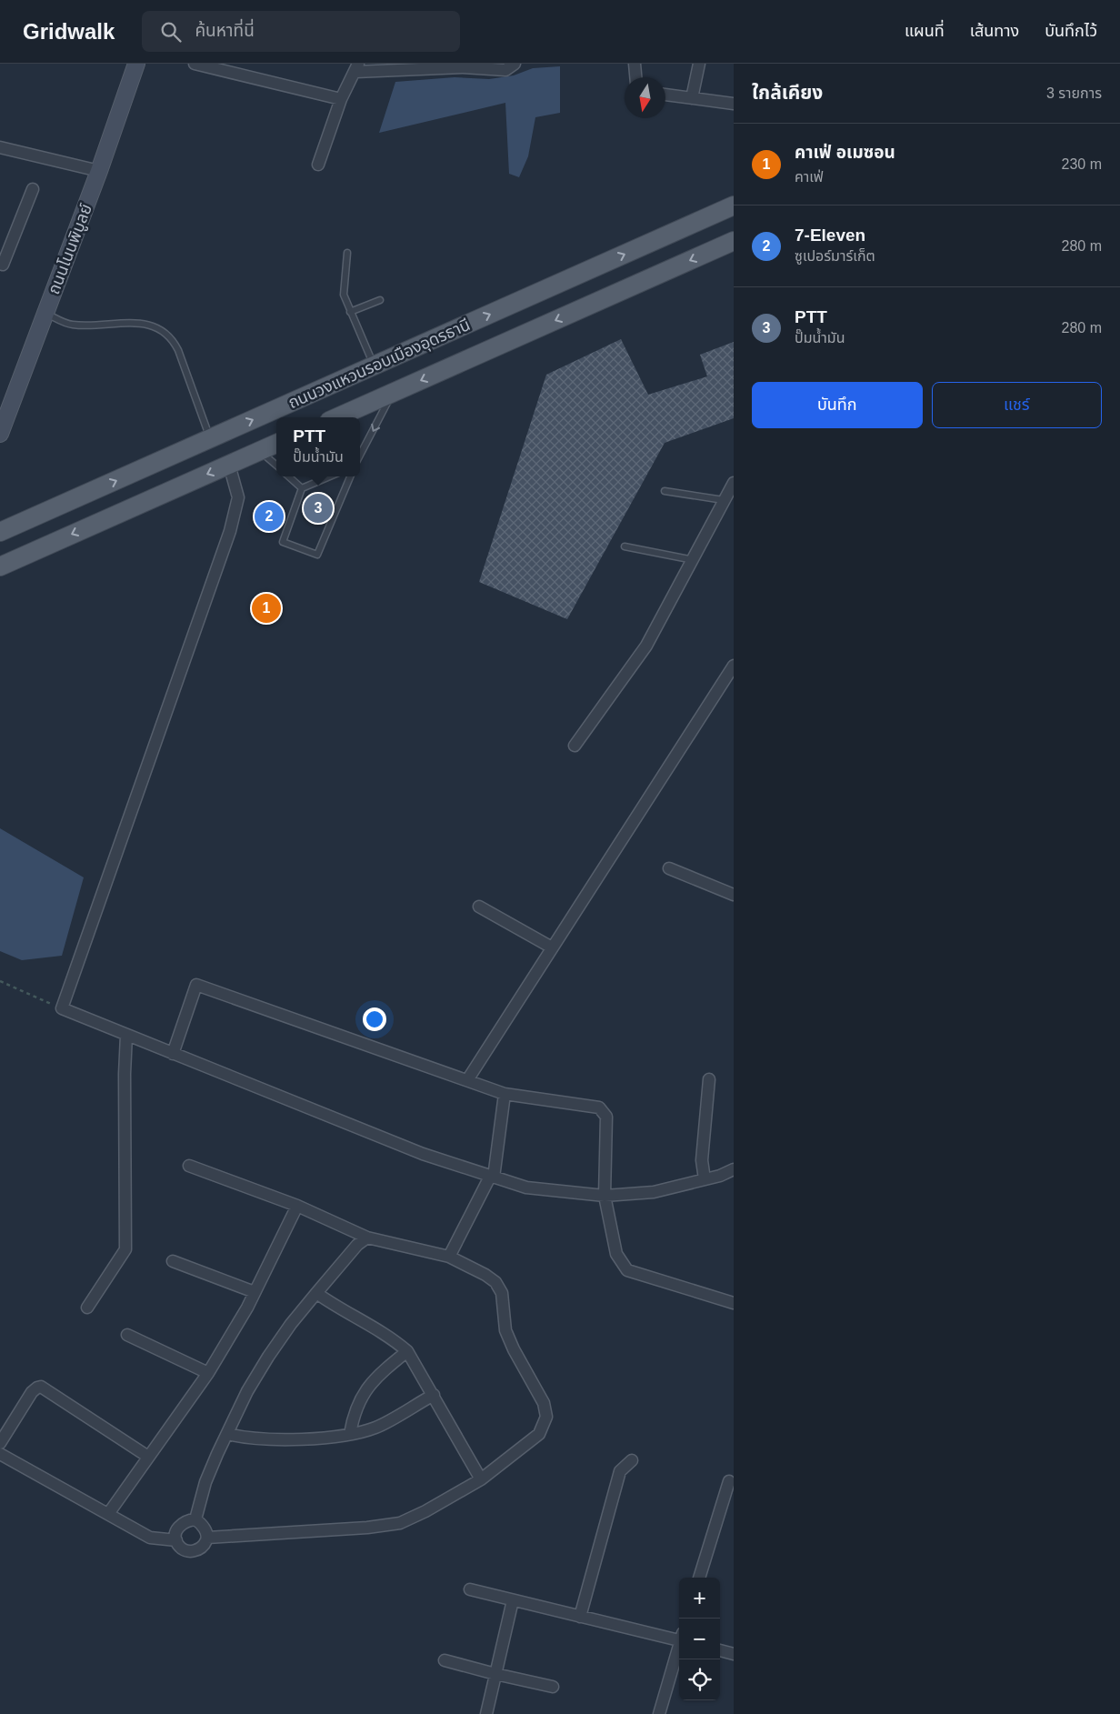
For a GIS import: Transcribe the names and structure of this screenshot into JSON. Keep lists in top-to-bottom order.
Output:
{
  "streets": {
    "main road": ["ถนนวงแหวนรอบเมืองอุดรธานี"],
    "street": ["ถนนโนนพิบูลย์"]
  },
  "north": "bottom",
  "page": {
    "header": "Gridwalk",
    "search": "ค้นหาที่นี่",
    "nav": ["แผนที่", "เส้นทาง", "บันทึกไว้"],
    "heading": ["ใกล้เคียง", "3 รายการ"],
    "list": [
      {
        "mark": "1",
        "name": "คาเฟ่ อเมซอน",
        "note": "คาเฟ่",
        "value": "230 m"
      },
      {
        "mark": "2",
        "name": "7-Eleven",
        "note": "ซูเปอร์มาร์เก็ต",
        "value": "280 m"
      },
      {
        "mark": "3",
        "name": "PTT",
        "note": "ปั๊มน้ำมัน",
        "value": "280 m"
      }
    ],
    "buttons": ["บันทึก", "แชร์"],
    "popup": ["PTT", "ปั๊มน้ำมัน"],
    "pins": ["3", "2", "1"],
    "map_buttons": ["+", "−"]
  }
}
